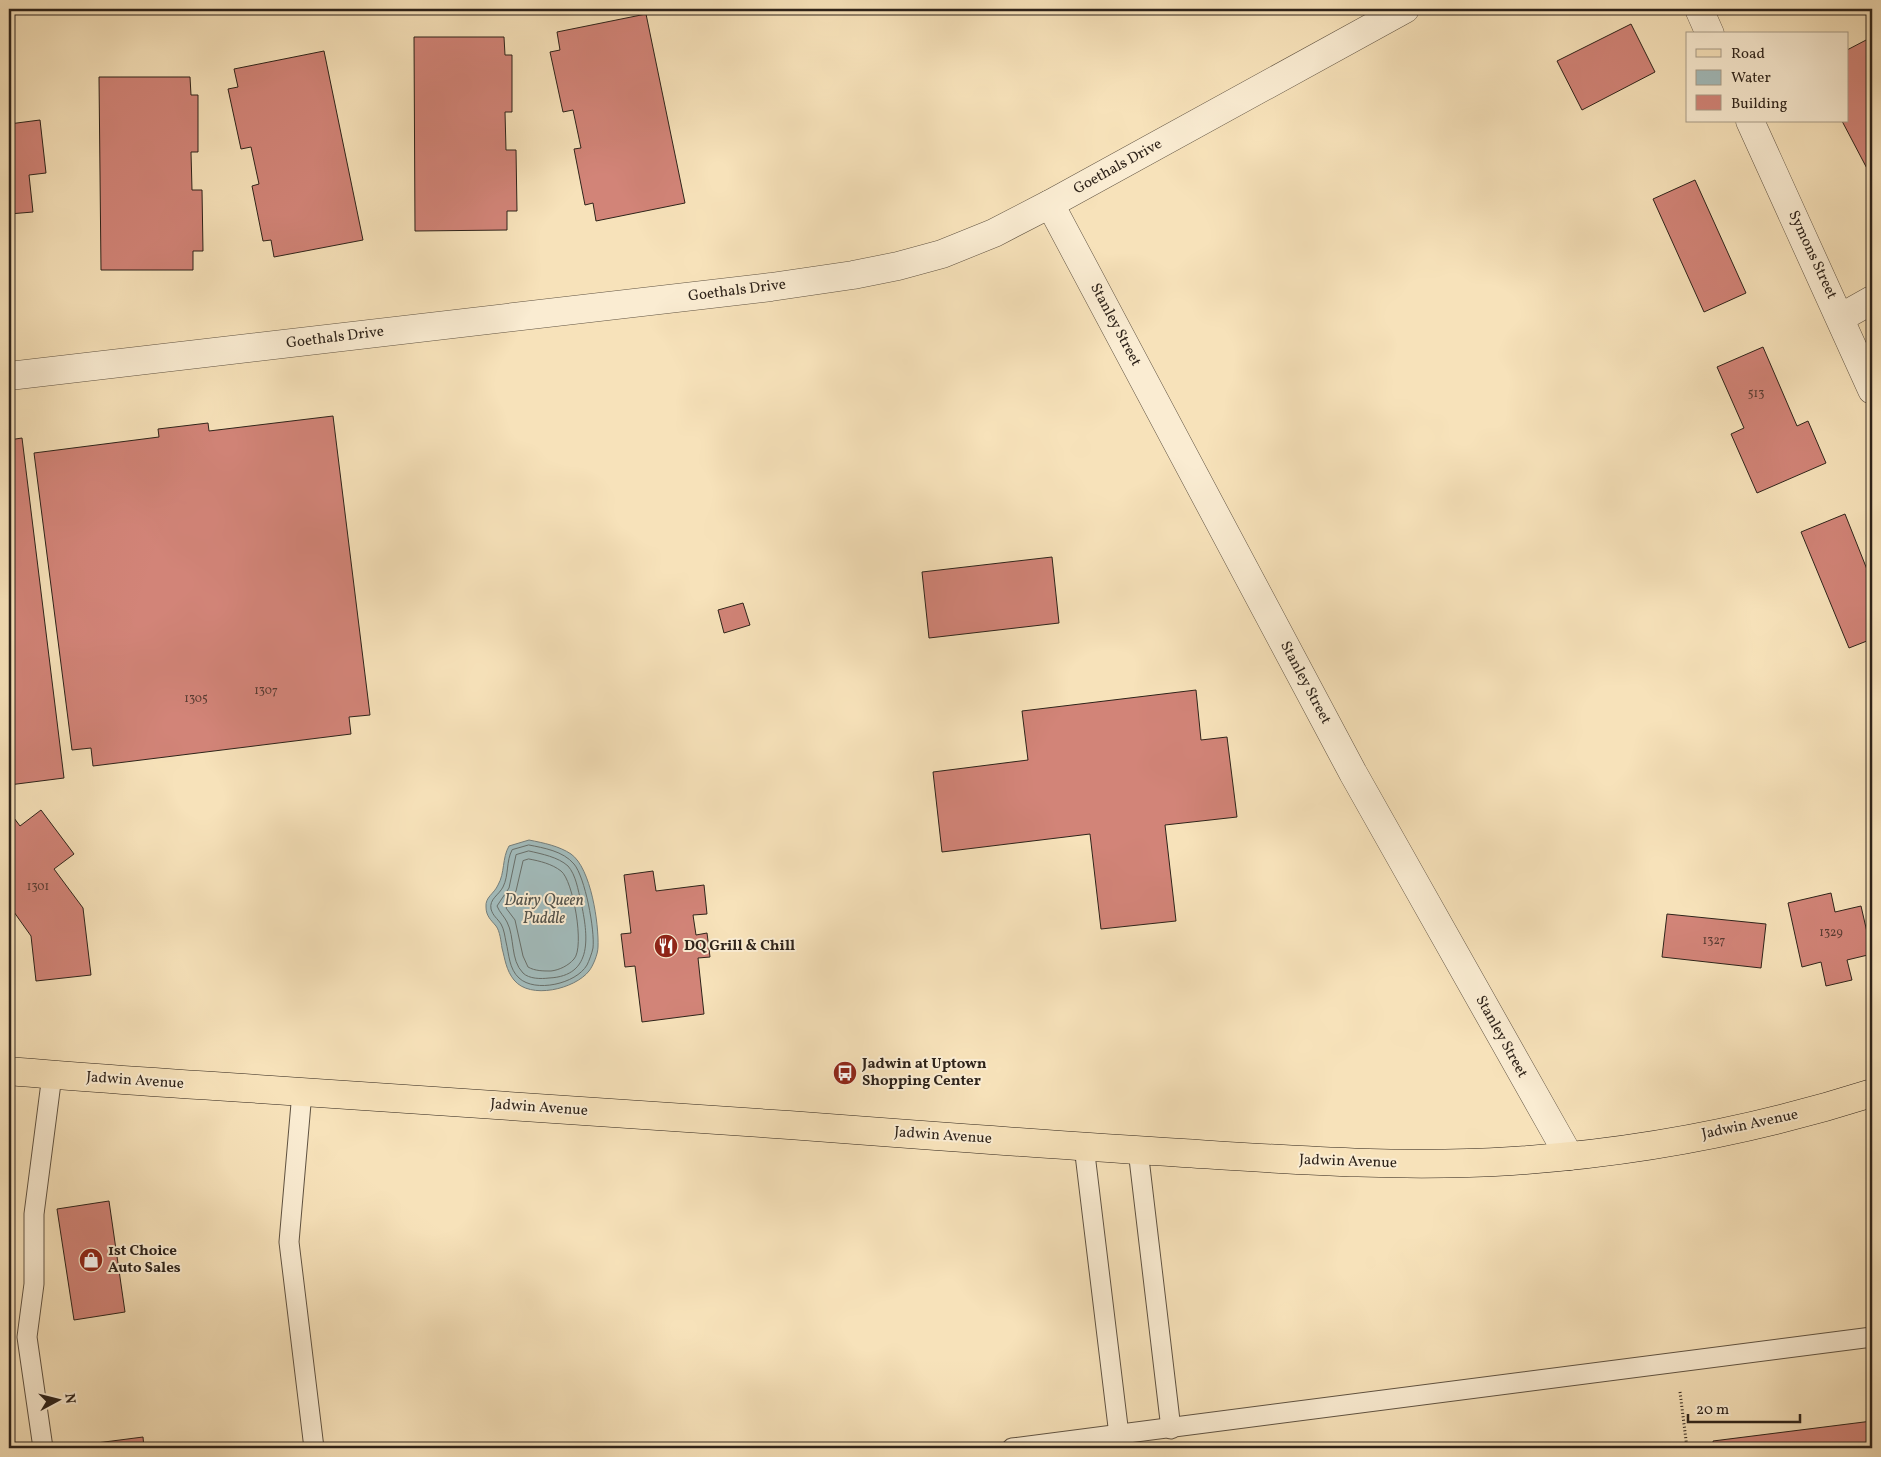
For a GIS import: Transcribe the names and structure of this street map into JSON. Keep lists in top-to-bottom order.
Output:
{
  "streets": {
    "main road": ["Jadwin Avenue"],
    "street": ["Goethals Drive", "Symons Street", "Stanley Street"]
  },
  "crossings": [
    ["Goethals Drive", "Stanley Street"],
    ["Stanley Street", "Jadwin Avenue"]
  ],
  "water": ["Dairy Queen Puddle"],
  "places": {
    "restaurant": ["DQ Grill & Chill"],
    "bus stop": ["Jadwin at Uptown Shopping Center"],
    "shop": ["1st Choice Auto Sales"]
  },
  "house_numbers": [
    "513",
    "1307",
    "1305",
    "1301",
    "1329",
    "1327"
  ],
  "legend": ["Road", "Water", "Building"],
  "scale_bar": "20 m",
  "north": "right"
}
